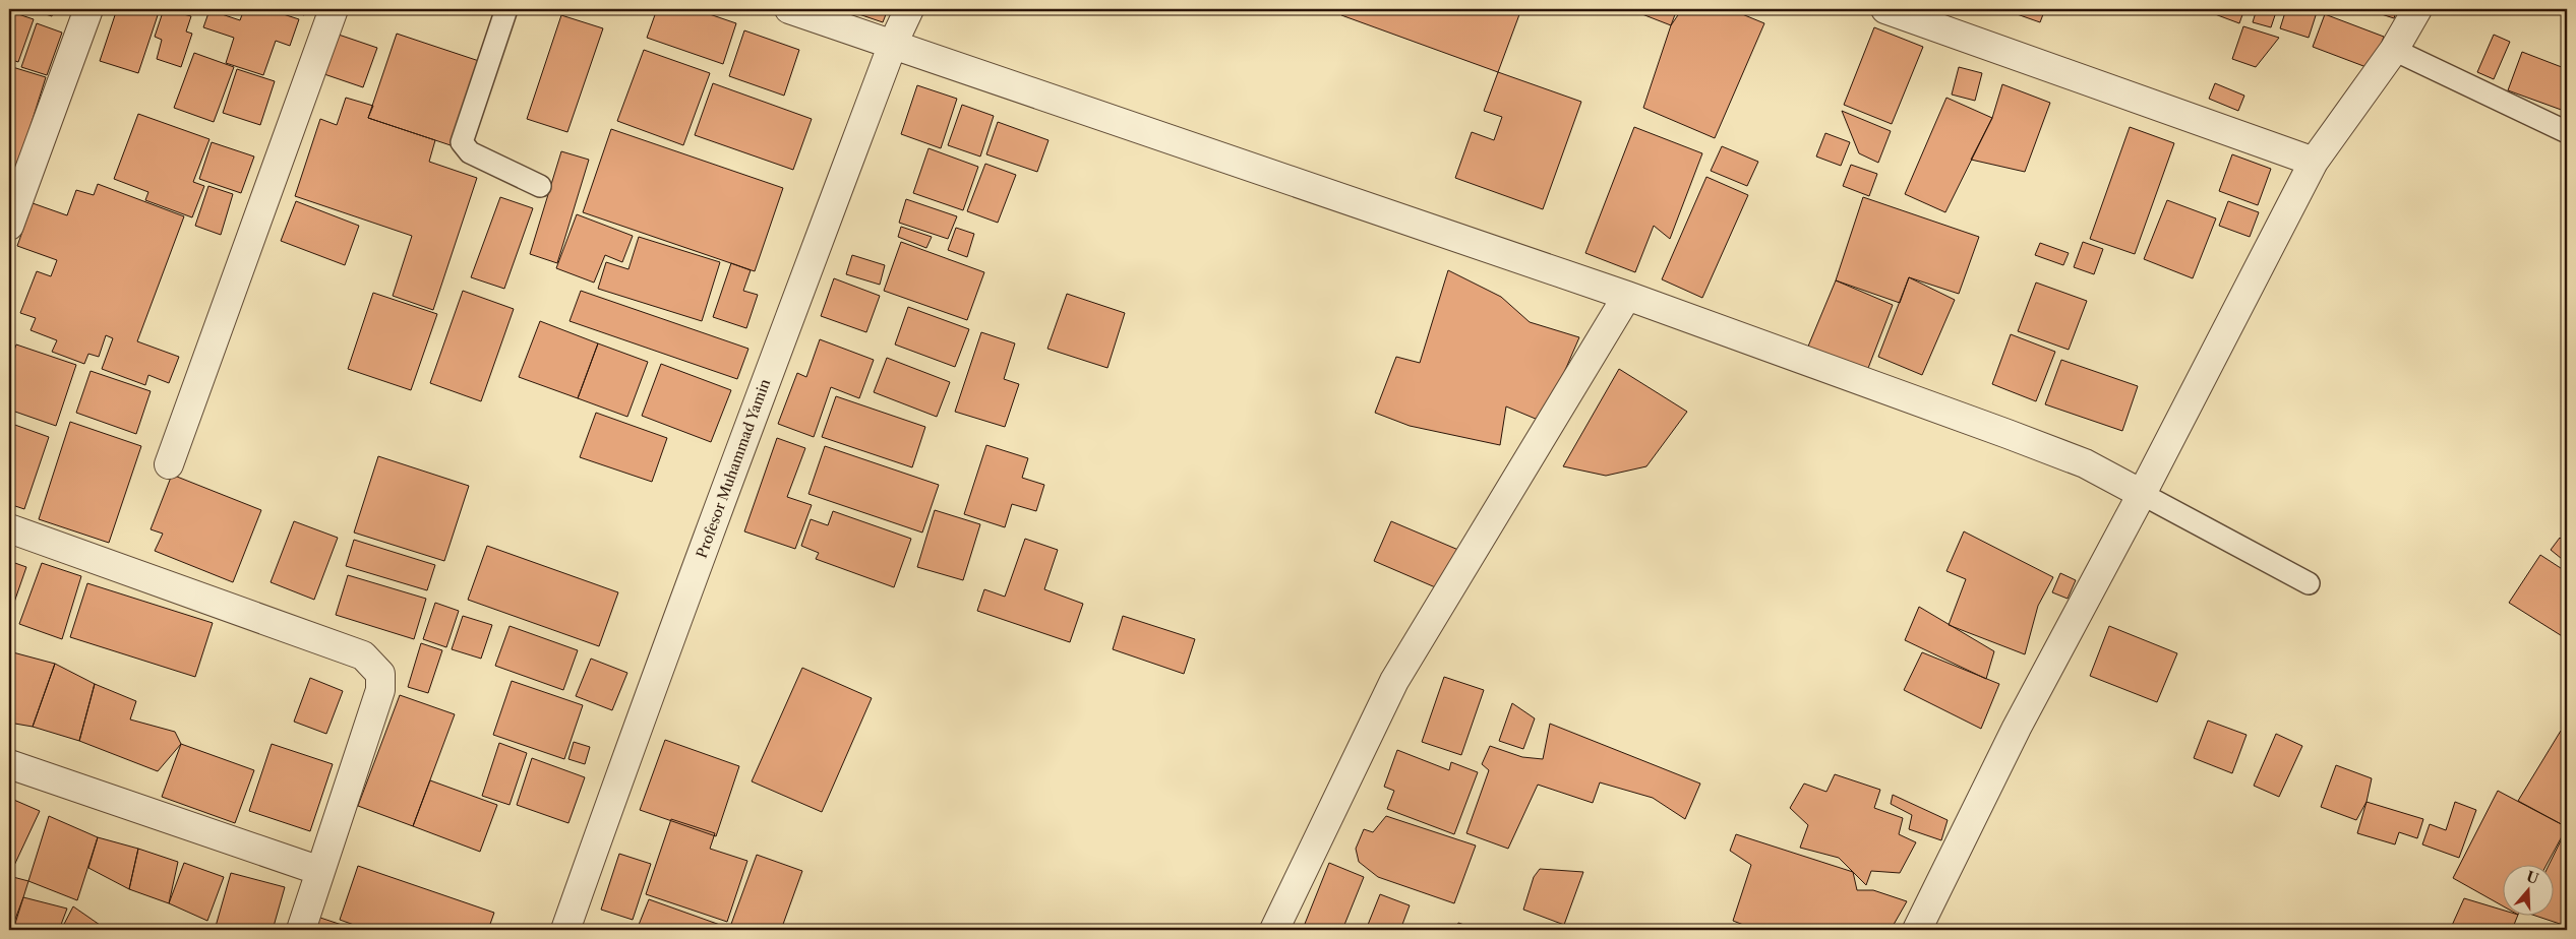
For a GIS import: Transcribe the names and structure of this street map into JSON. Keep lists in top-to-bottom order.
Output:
{
  "streets": {
    "street": ["Profesor Muhammad Yamin"]
  },
  "north": "top"
}
